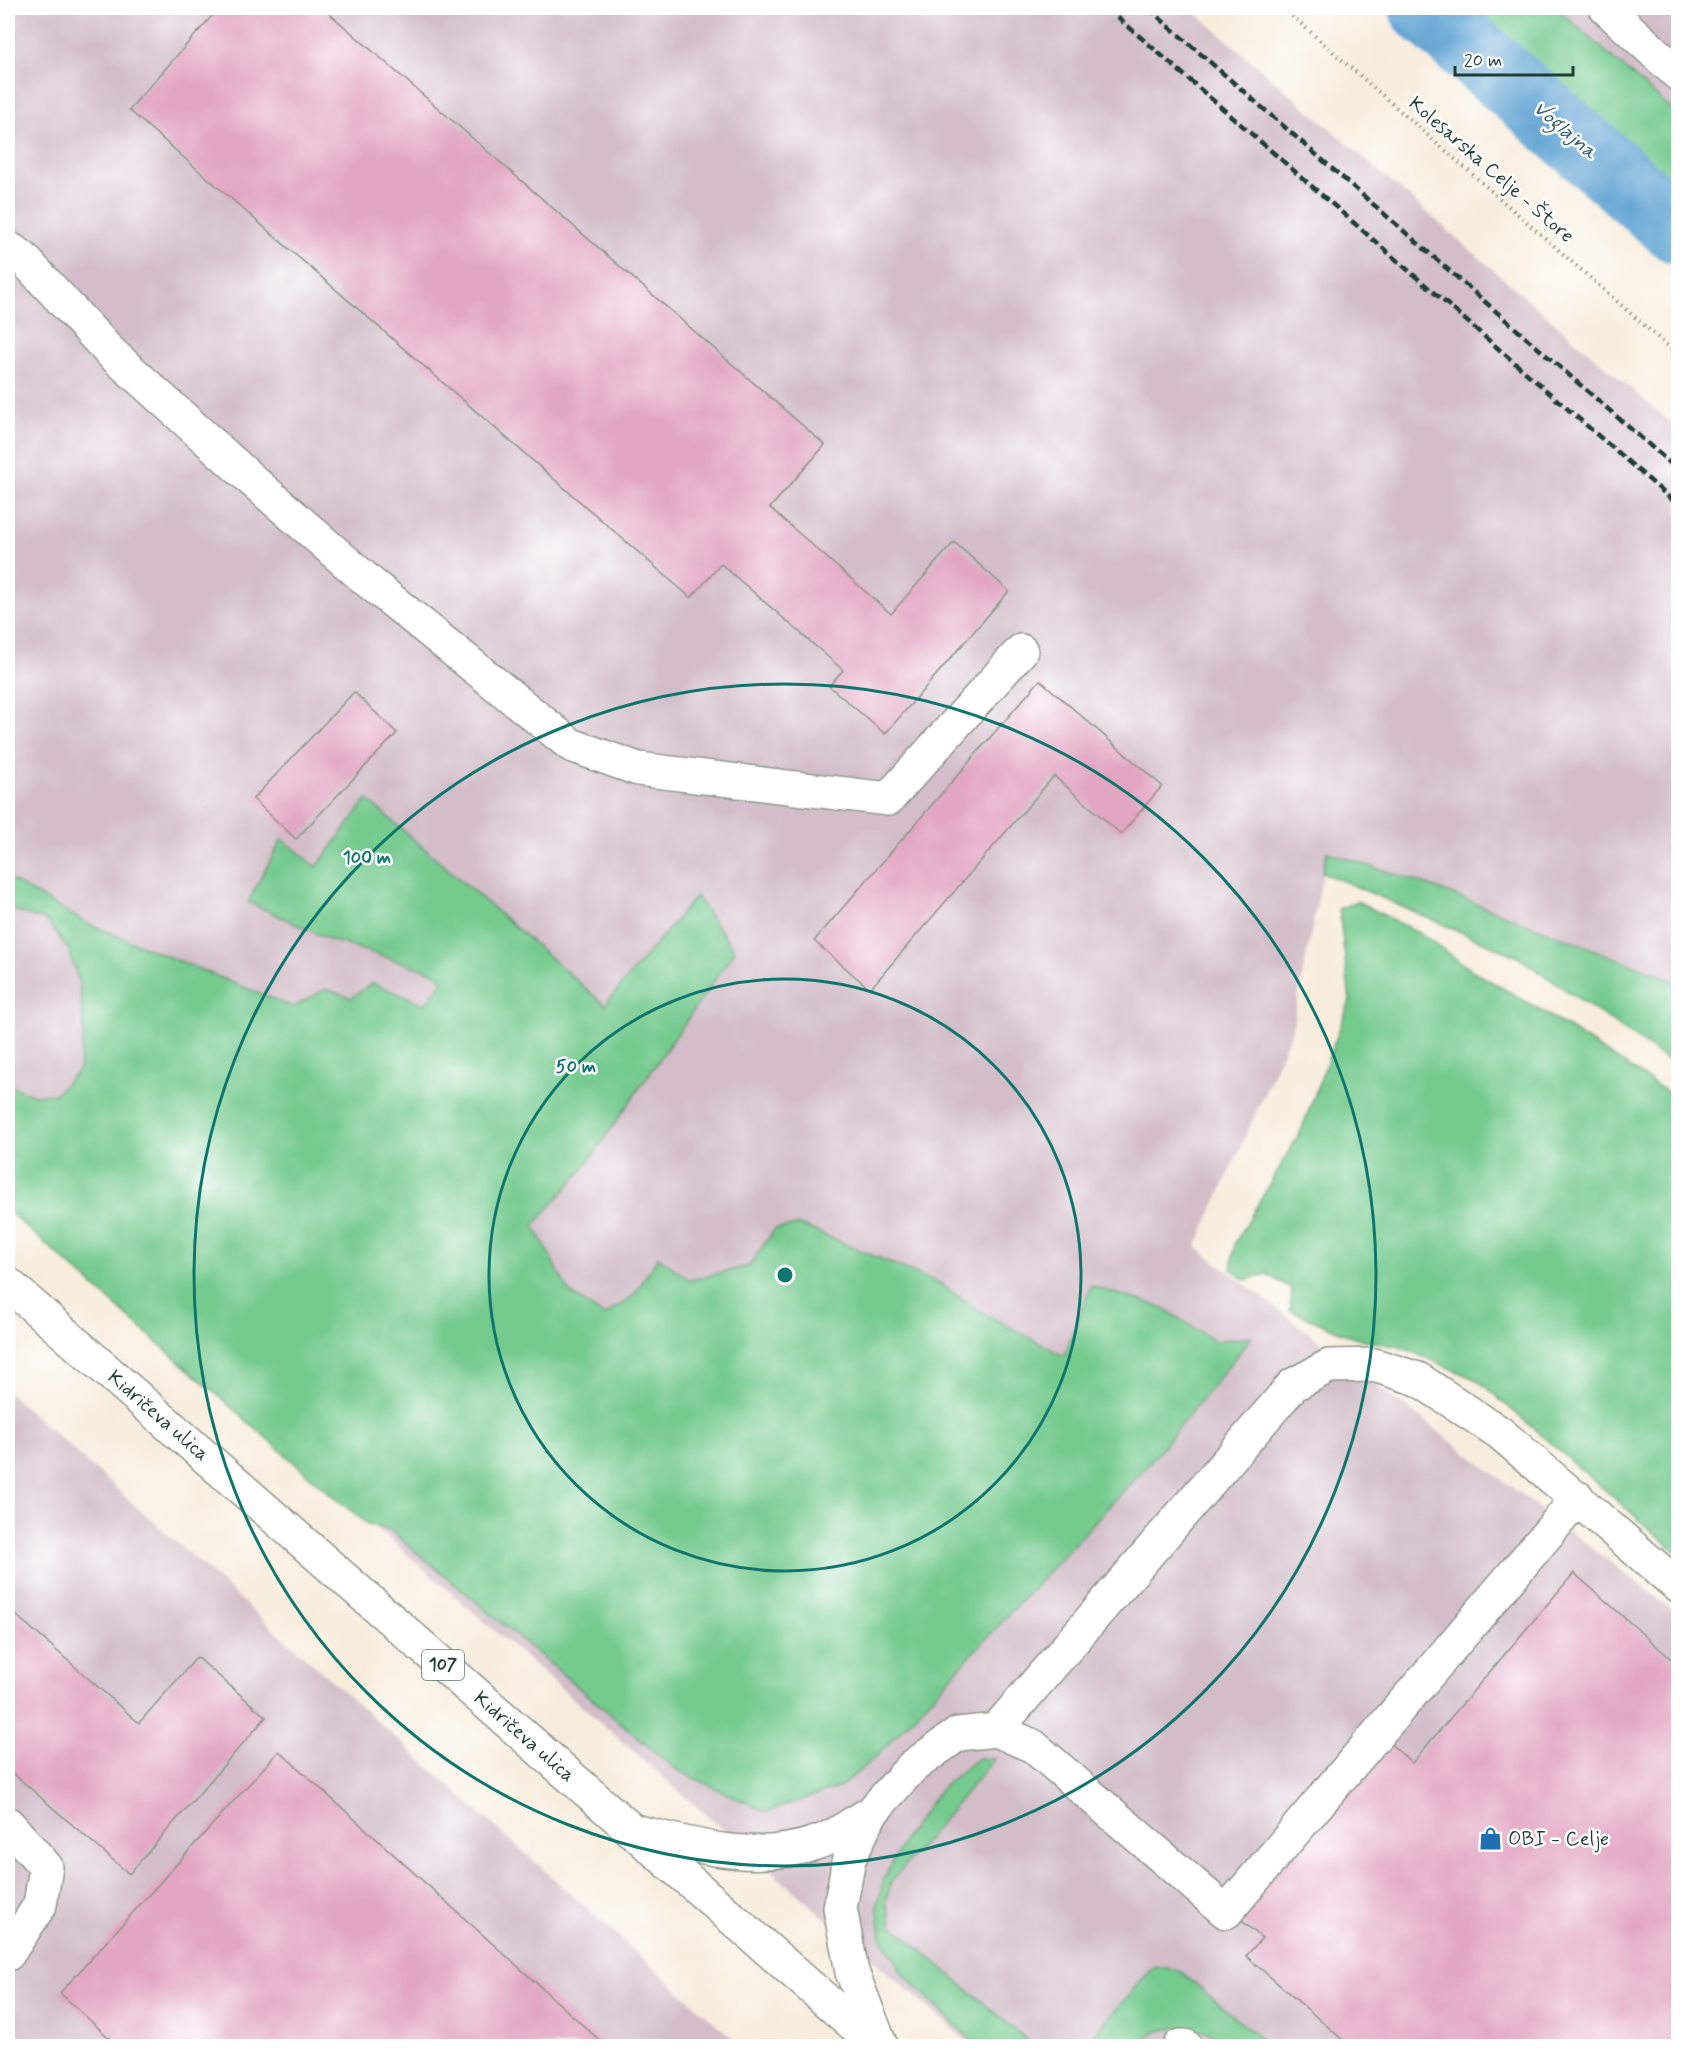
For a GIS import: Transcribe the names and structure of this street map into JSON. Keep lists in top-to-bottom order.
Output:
{
  "streets": {
    "main road": ["Kidričeva ulica", "107"],
    "path": ["Kolesarska Celje - Štore"]
  },
  "water": ["Voglajna"],
  "places": {
    "shop": ["OBI - Celje"]
  },
  "scale_bar": "20 m",
  "rings": ["100 m", "50 m"]
}
